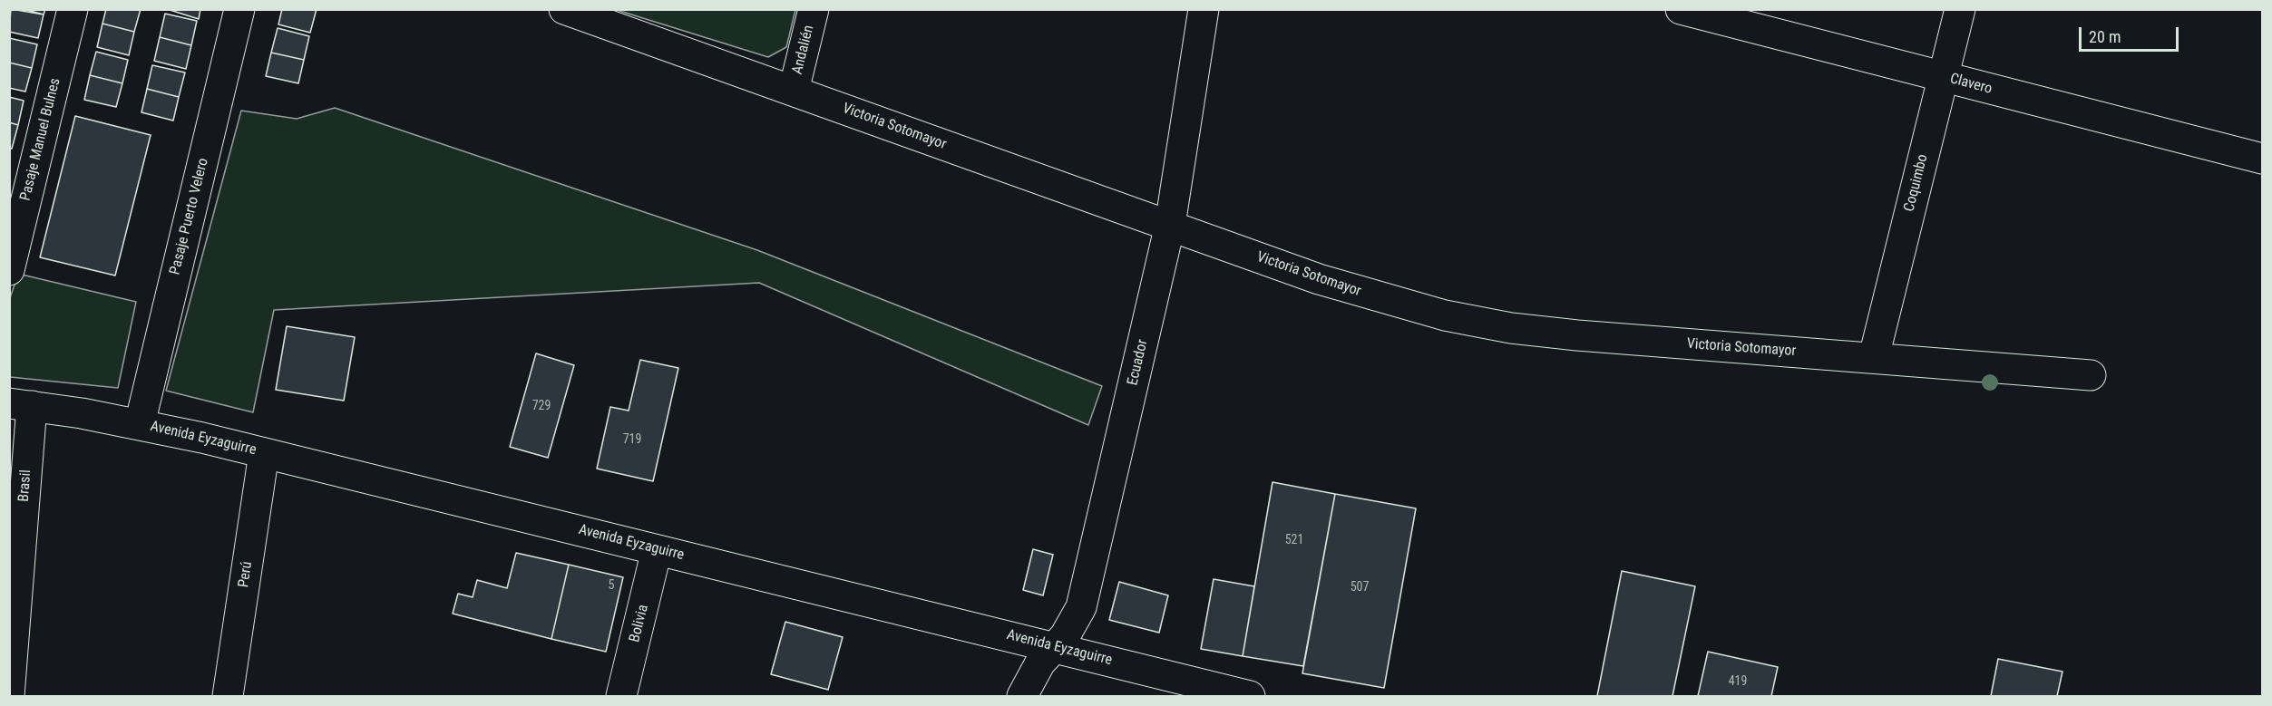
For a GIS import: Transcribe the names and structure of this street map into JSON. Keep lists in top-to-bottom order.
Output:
{
  "streets": {
    "street": [
      "Andalién",
      "Clavero",
      "Victoria Sotomayor",
      "Pasaje Manuel Bulnes",
      "Coquimbo",
      "Pasaje Puerto Velero",
      "Ecuador",
      "Avenida Eyzaguirre",
      "Brasil",
      "Perú",
      "Bolivia"
    ]
  },
  "crossings": [
    ["Andalién", "Victoria Sotomayor"],
    ["Clavero", "Coquimbo"],
    ["Victoria Sotomayor", "Coquimbo"],
    ["Victoria Sotomayor", "Ecuador"],
    ["Pasaje Puerto Velero", "Avenida Eyzaguirre"],
    ["Ecuador", "Avenida Eyzaguirre"],
    ["Avenida Eyzaguirre", "Brasil"],
    ["Avenida Eyzaguirre", "Perú"],
    ["Avenida Eyzaguirre", "Bolivia"]
  ],
  "house_numbers": [
    "729",
    "719",
    "521",
    "5",
    "507",
    "419"
  ],
  "scale_bar": "20 m"
}
